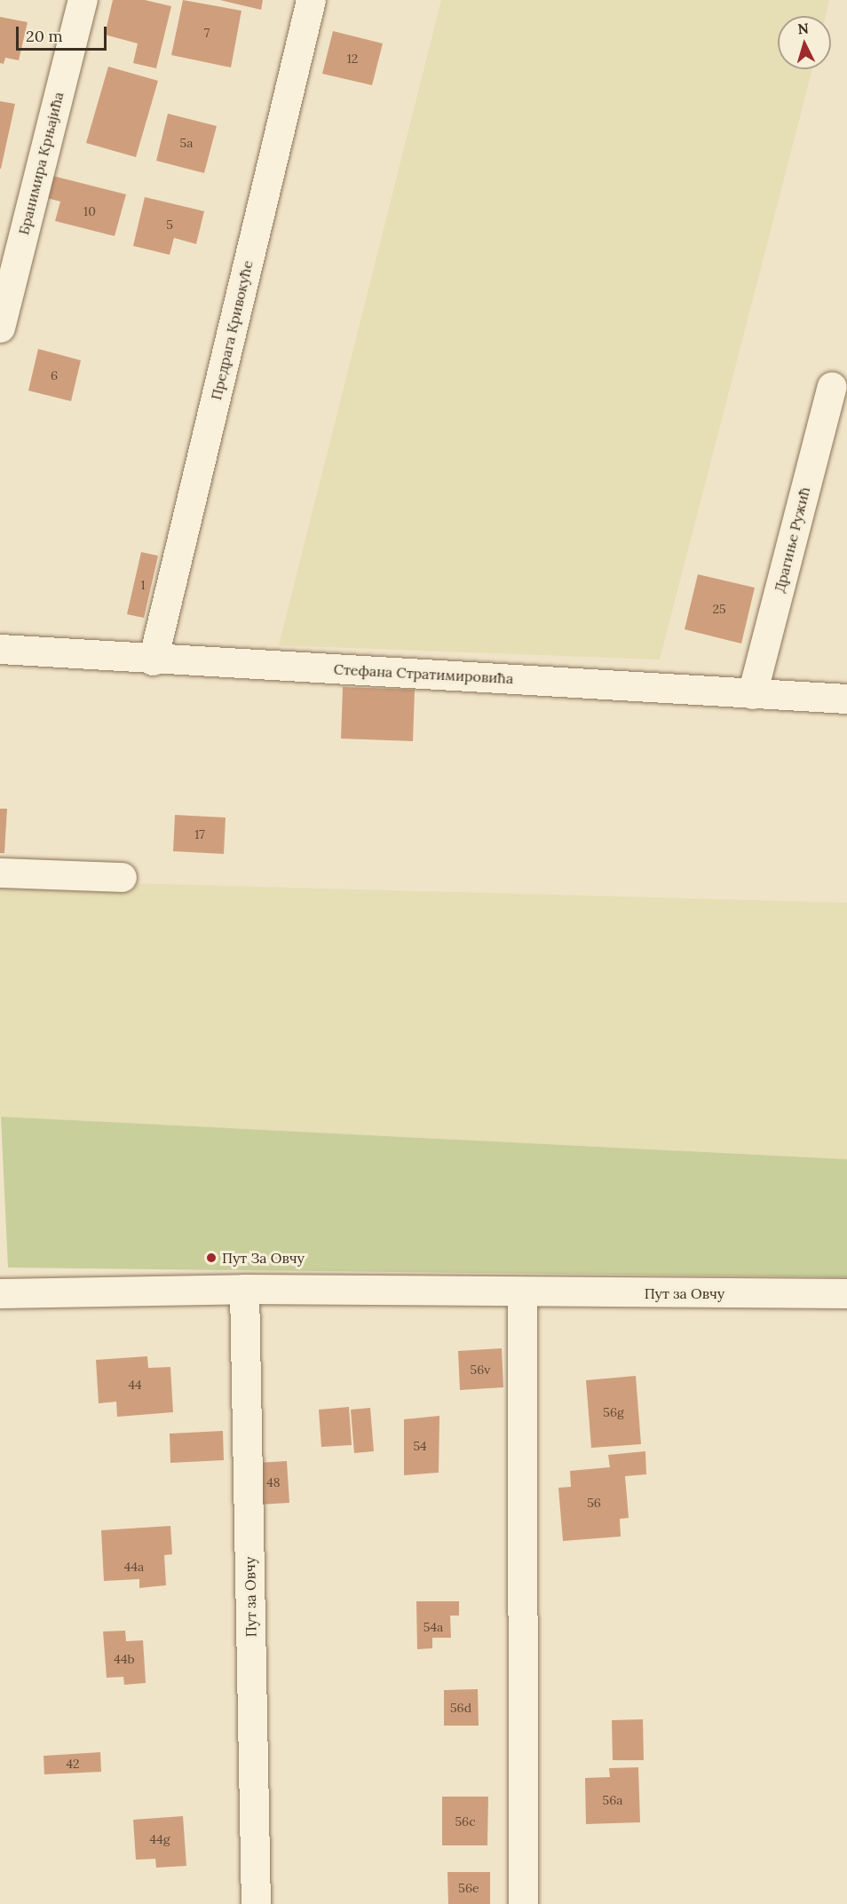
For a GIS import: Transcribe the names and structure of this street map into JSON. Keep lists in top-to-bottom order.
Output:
{
  "streets": {
    "street": [
      "Бранимира Крњајића",
      "Предрага Кривокуће",
      "Драгиње Ружић",
      "Стефана Стратимировића",
      "Пут за Овчу"
    ]
  },
  "crossings": [
    ["Предрага Кривокуће", "Стефана Стратимировића"],
    ["Драгиње Ружић", "Стефана Стратимировића"]
  ],
  "places": ["Пут За Овчу"],
  "house_numbers": [
    "7",
    "12",
    "5a",
    "10",
    "5",
    "6",
    "1",
    "25",
    "17",
    "56v",
    "44",
    "56g",
    "54",
    "48",
    "56",
    "44a",
    "54a",
    "44b",
    "56d",
    "42",
    "56a",
    "56c",
    "44g",
    "56e"
  ],
  "scale_bar": "20 m",
  "north": "top"
}
